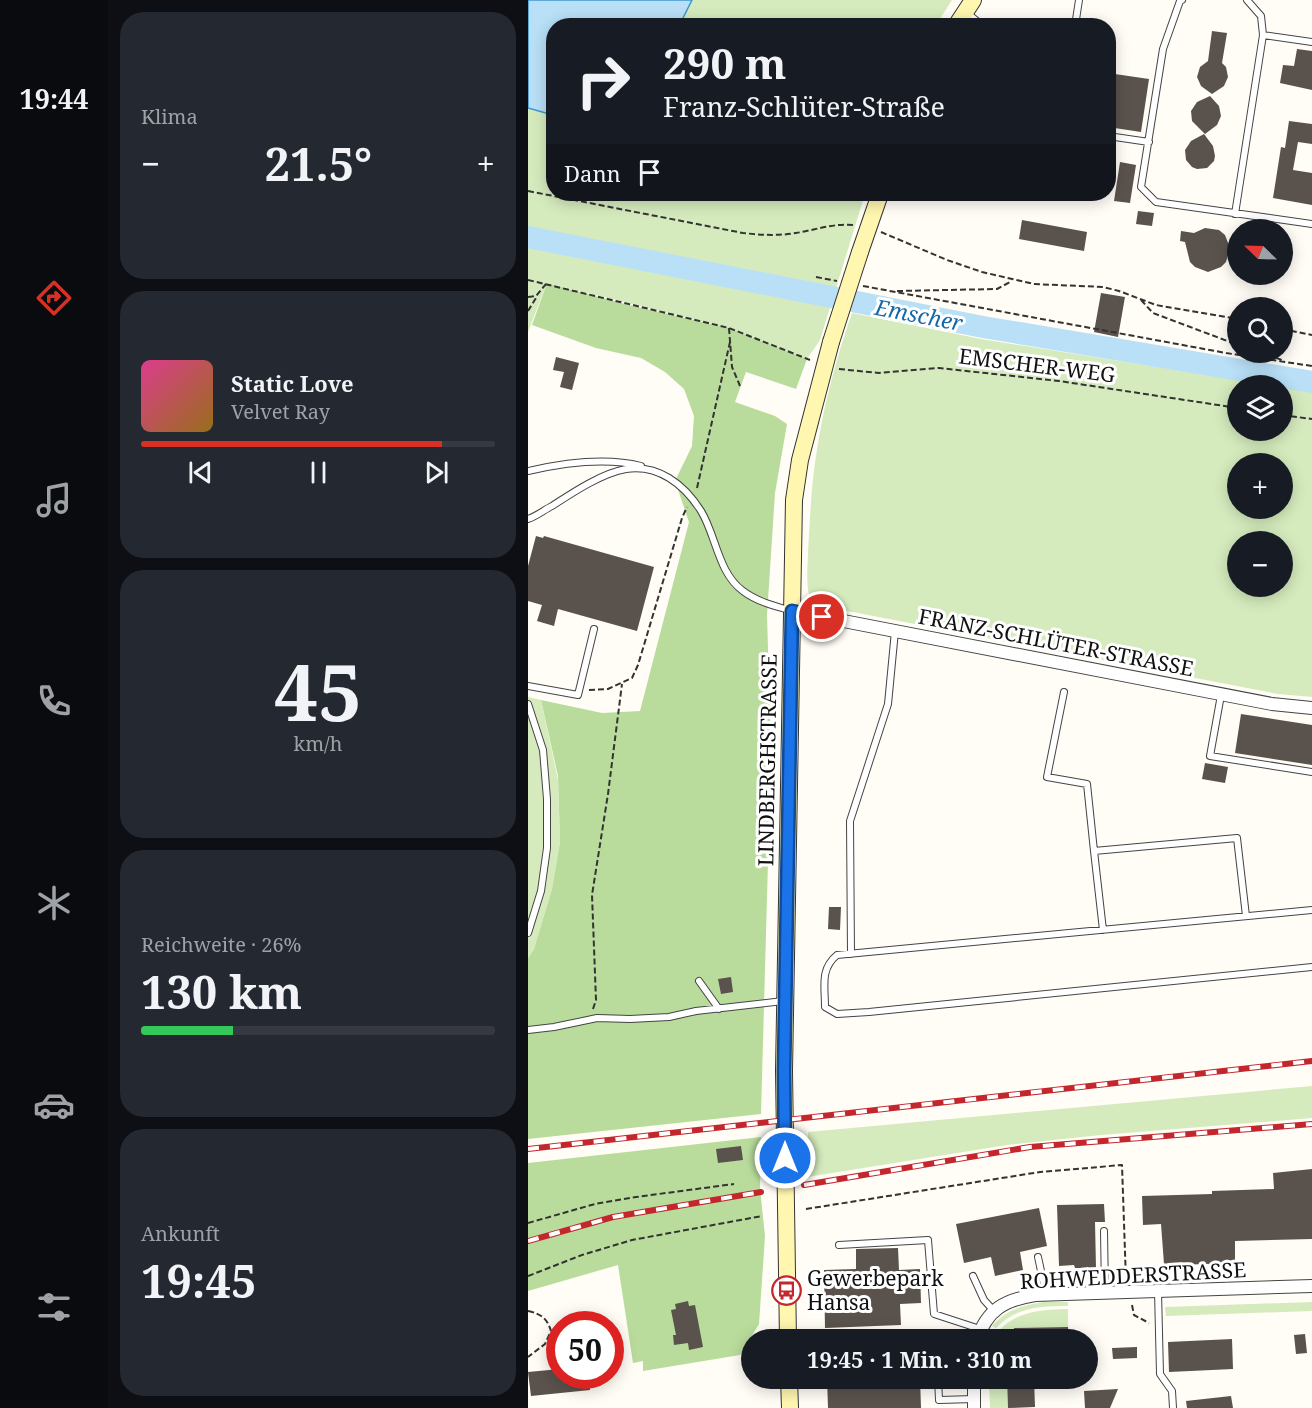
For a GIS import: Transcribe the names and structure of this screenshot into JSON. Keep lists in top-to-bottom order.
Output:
{
  "streets": {
    "main road": ["LINDBERGHSTRASSE"],
    "street": ["FRANZ-SCHLÜTER-STRASSE", "ROHWEDDERSTRASSE"],
    "path": ["EMSCHER-WEG"]
  },
  "crossings": [
    ["FRANZ-SCHLÜTER-STRASSE", "LINDBERGHSTRASSE"]
  ],
  "water": ["Emscher"],
  "places": {
    "bus stop": ["Gewerbepark Hansa"]
  },
  "north": "top left",
  "page": {
    "tabs": "19:44",
    "tile": [
      "Klima",
      ["45", "km/h"],
      ["Reichweite · 26%", "130 km"],
      ["Ankunft", "19:45"]
    ],
    "turn": ["290 m", "Franz-Schlüter-Straße"],
    "heat": ["−", "21.5°", "+"],
    "then": "Dann",
    "map_buttons": ["+", "−"],
    "song": ["Static Love", "Velvet Ray"],
    "limit": "50",
    "trip": "19:45 · 1 Min. · 310 m"
  }
}
